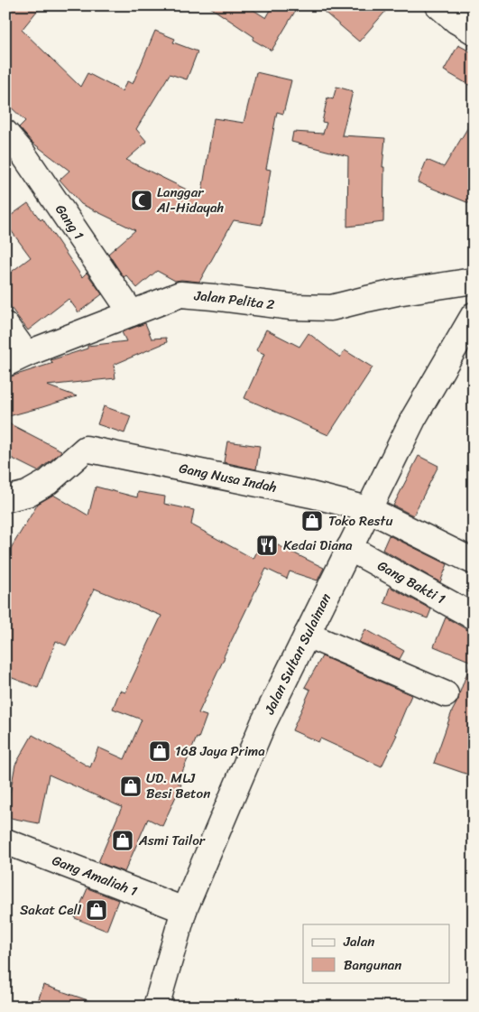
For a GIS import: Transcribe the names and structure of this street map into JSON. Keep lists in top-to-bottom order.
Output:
{
  "streets": {
    "street": [
      "Gang 1",
      "Jalan Pelita 2",
      "Gang Nusa Indah",
      "Gang Bakti 1",
      "Jalan Sultan Sulaiman",
      "Gang Amaliah 1"
    ]
  },
  "crossings": [
    ["Gang 1", "Jalan Pelita 2"],
    ["Gang Nusa Indah", "Jalan Sultan Sulaiman"],
    ["Gang Bakti 1", "Jalan Sultan Sulaiman"],
    ["Jalan Sultan Sulaiman", "Gang Amaliah 1"]
  ],
  "places": {
    "mosque": ["Langgar Al-Hidayah"],
    "shop": [
      "Toko Restu",
      "168 Jaya Prima",
      "UD. MLJ Besi Beton",
      "Asmi Tailor",
      "Sakat Cell"
    ],
    "restaurant": ["Kedai Diana"]
  },
  "legend": ["Jalan", "Bangunan"]
}
